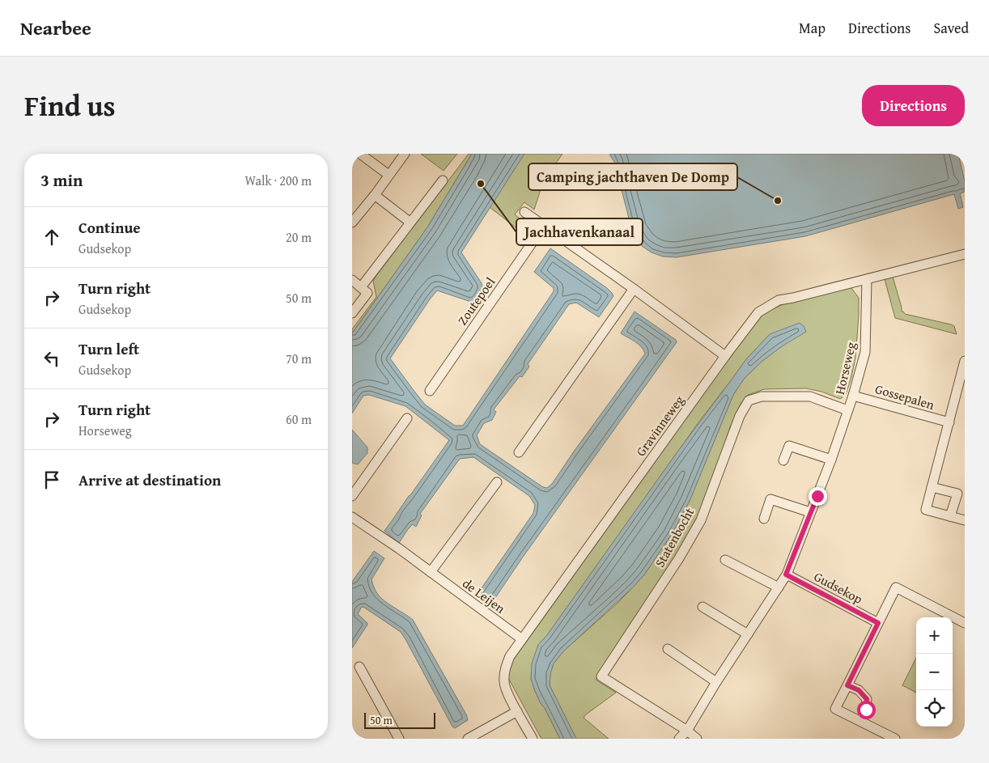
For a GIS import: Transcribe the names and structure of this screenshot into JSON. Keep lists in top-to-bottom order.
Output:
{
  "streets": {
    "street": [
      "Zoutepoel",
      "Horseweg",
      "Gossepalen",
      "Gravinneweg",
      "Statenbocht",
      "Gudsekop",
      "de Leijen"
    ]
  },
  "crossings": [
    ["Horseweg", "Gossepalen"],
    ["Horseweg", "Gravinneweg"],
    ["Horseweg", "Statenbocht"],
    ["Horseweg", "Gudsekop"],
    ["Gravinneweg", "de Leijen"]
  ],
  "places": ["Jachhavenkanaal", "Camping jachthaven De Domp"],
  "scale_bar": "50 m",
  "page": {
    "header": "Nearbee",
    "nav": ["Map", "Directions", "Saved"],
    "title": "Find us",
    "buttons": "Directions",
    "heading": ["3 min", "Walk · 200 m"],
    "list": [
      ["Continue", "Gudsekop", "20 m"],
      ["Turn right", "Gudsekop", "50 m"],
      ["Turn left", "Gudsekop", "70 m"],
      ["Turn right", "Horseweg", "60 m"],
      "Arrive at destination"
    ],
    "map_buttons": ["+", "−"],
    "scale": "50 m"
  }
}
